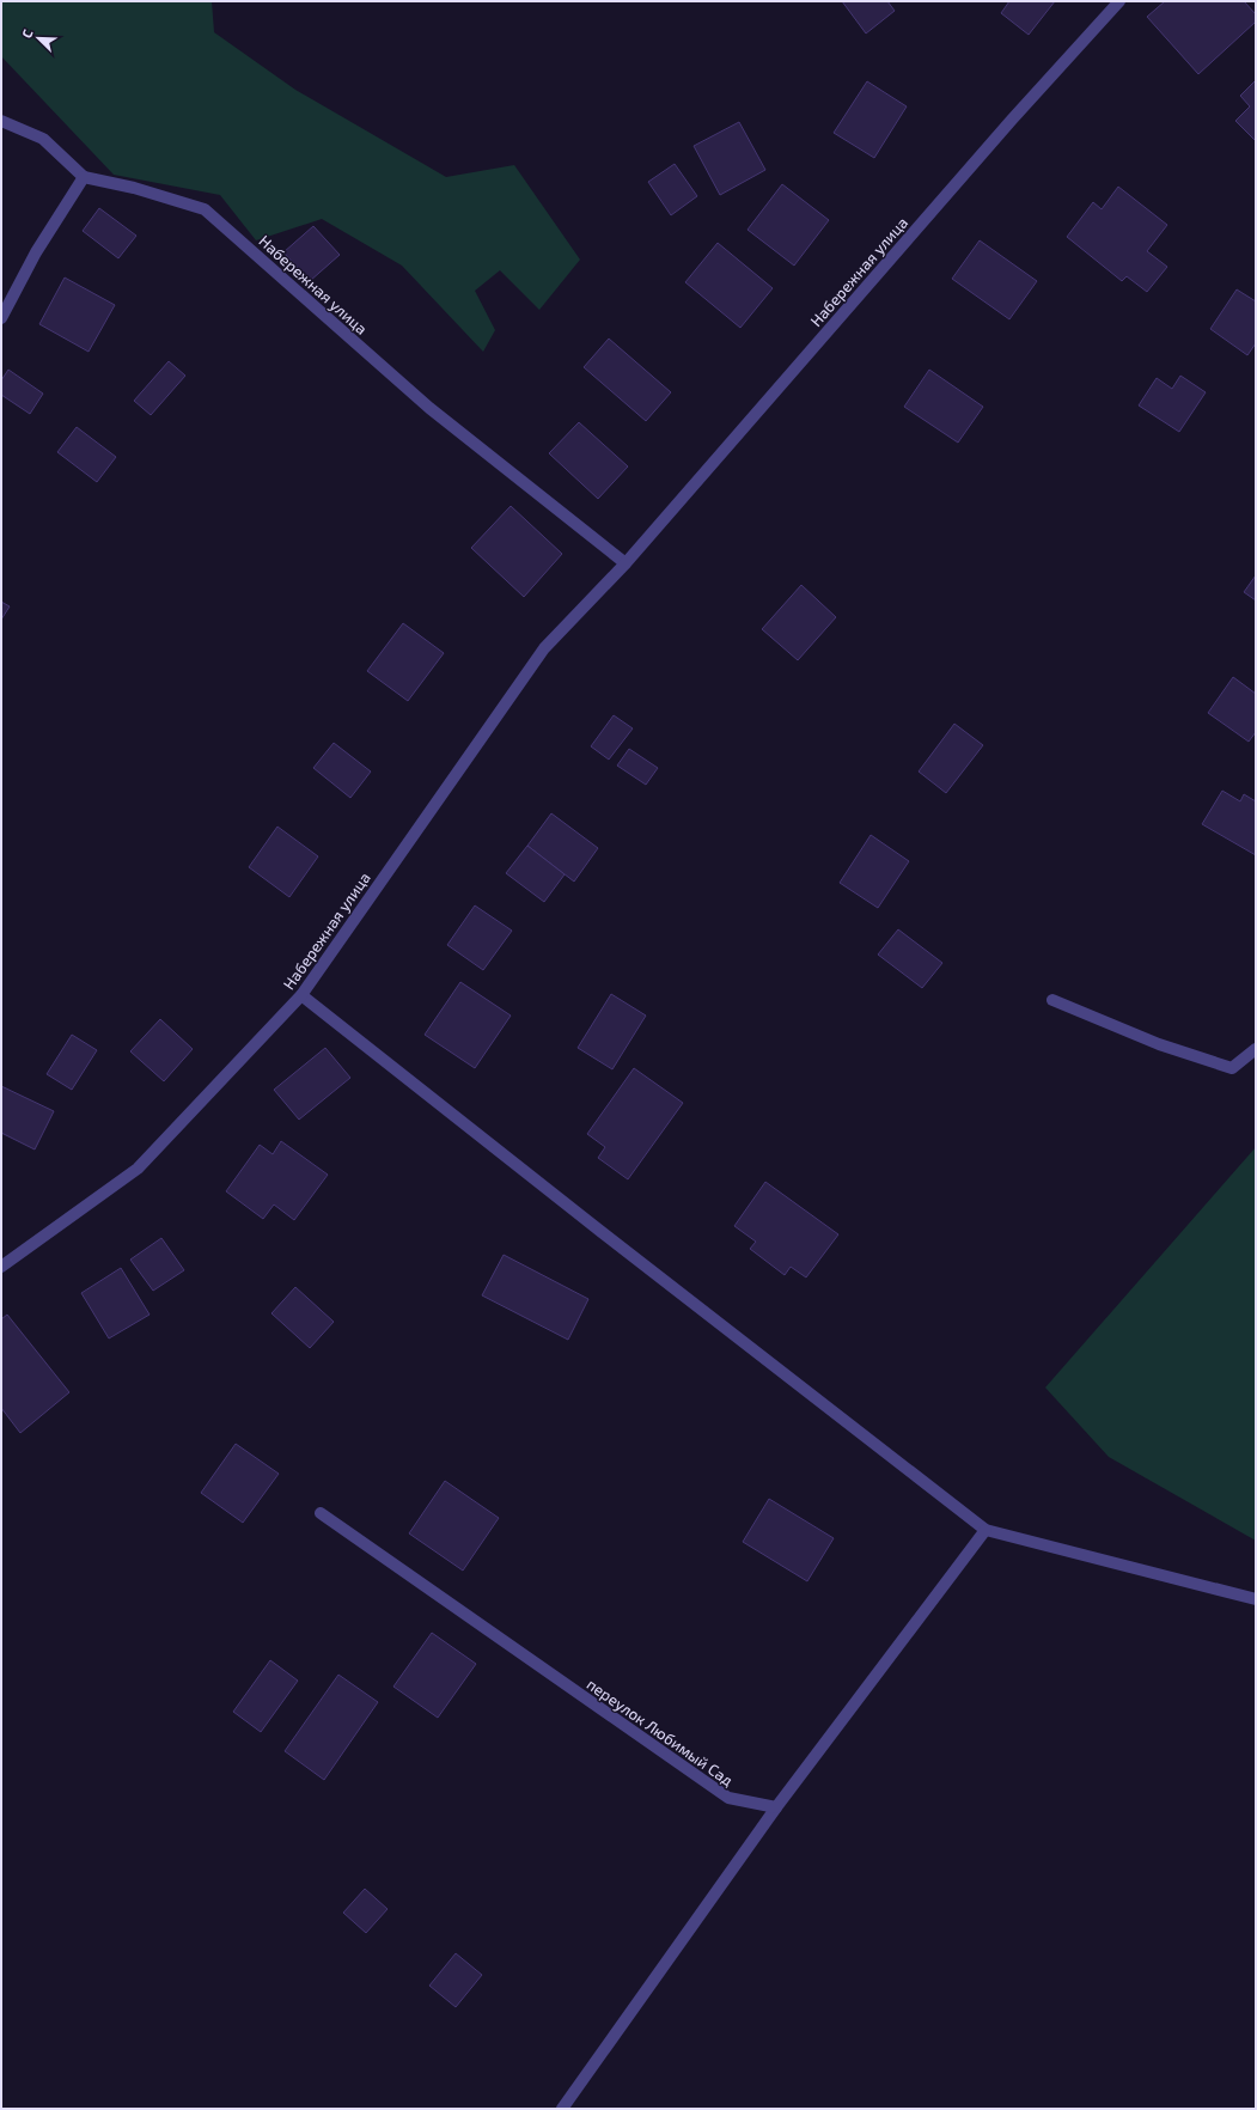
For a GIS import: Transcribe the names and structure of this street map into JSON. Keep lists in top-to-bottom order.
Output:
{
  "streets": {
    "street": ["Набережная улица", "переулок Любимый Сад"]
  },
  "north": "top left"
}
